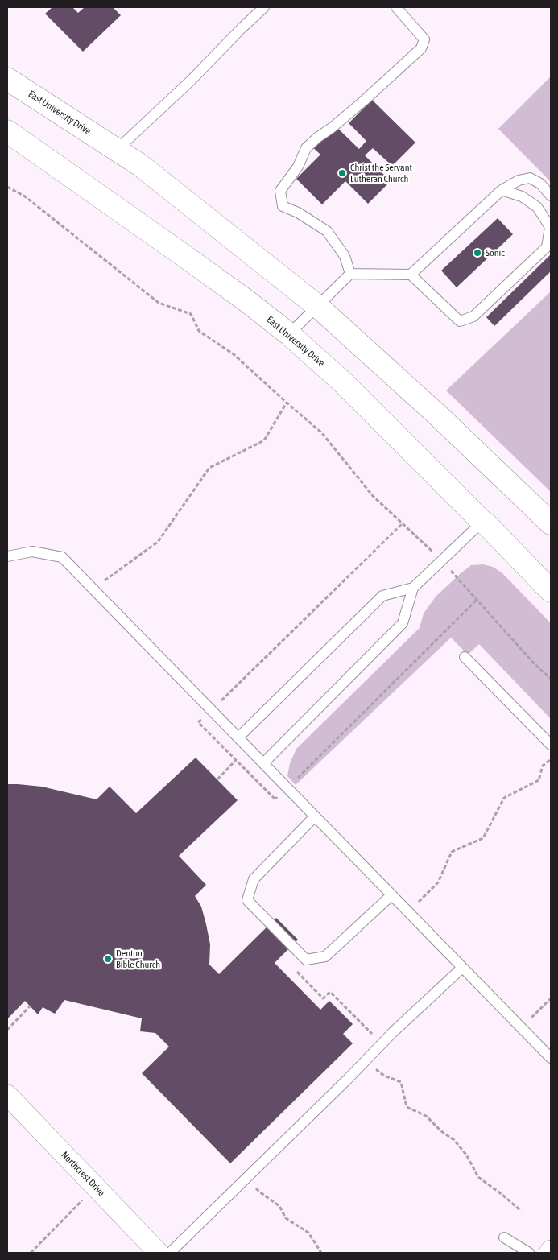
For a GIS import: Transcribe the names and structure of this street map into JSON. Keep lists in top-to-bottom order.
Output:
{
  "streets": {
    "main road": ["East University Drive"],
    "street": ["Northcrest Drive"]
  },
  "places": ["Christ the Servant Lutheran Church", "Sonic", "Denton Bible Church"]
}
